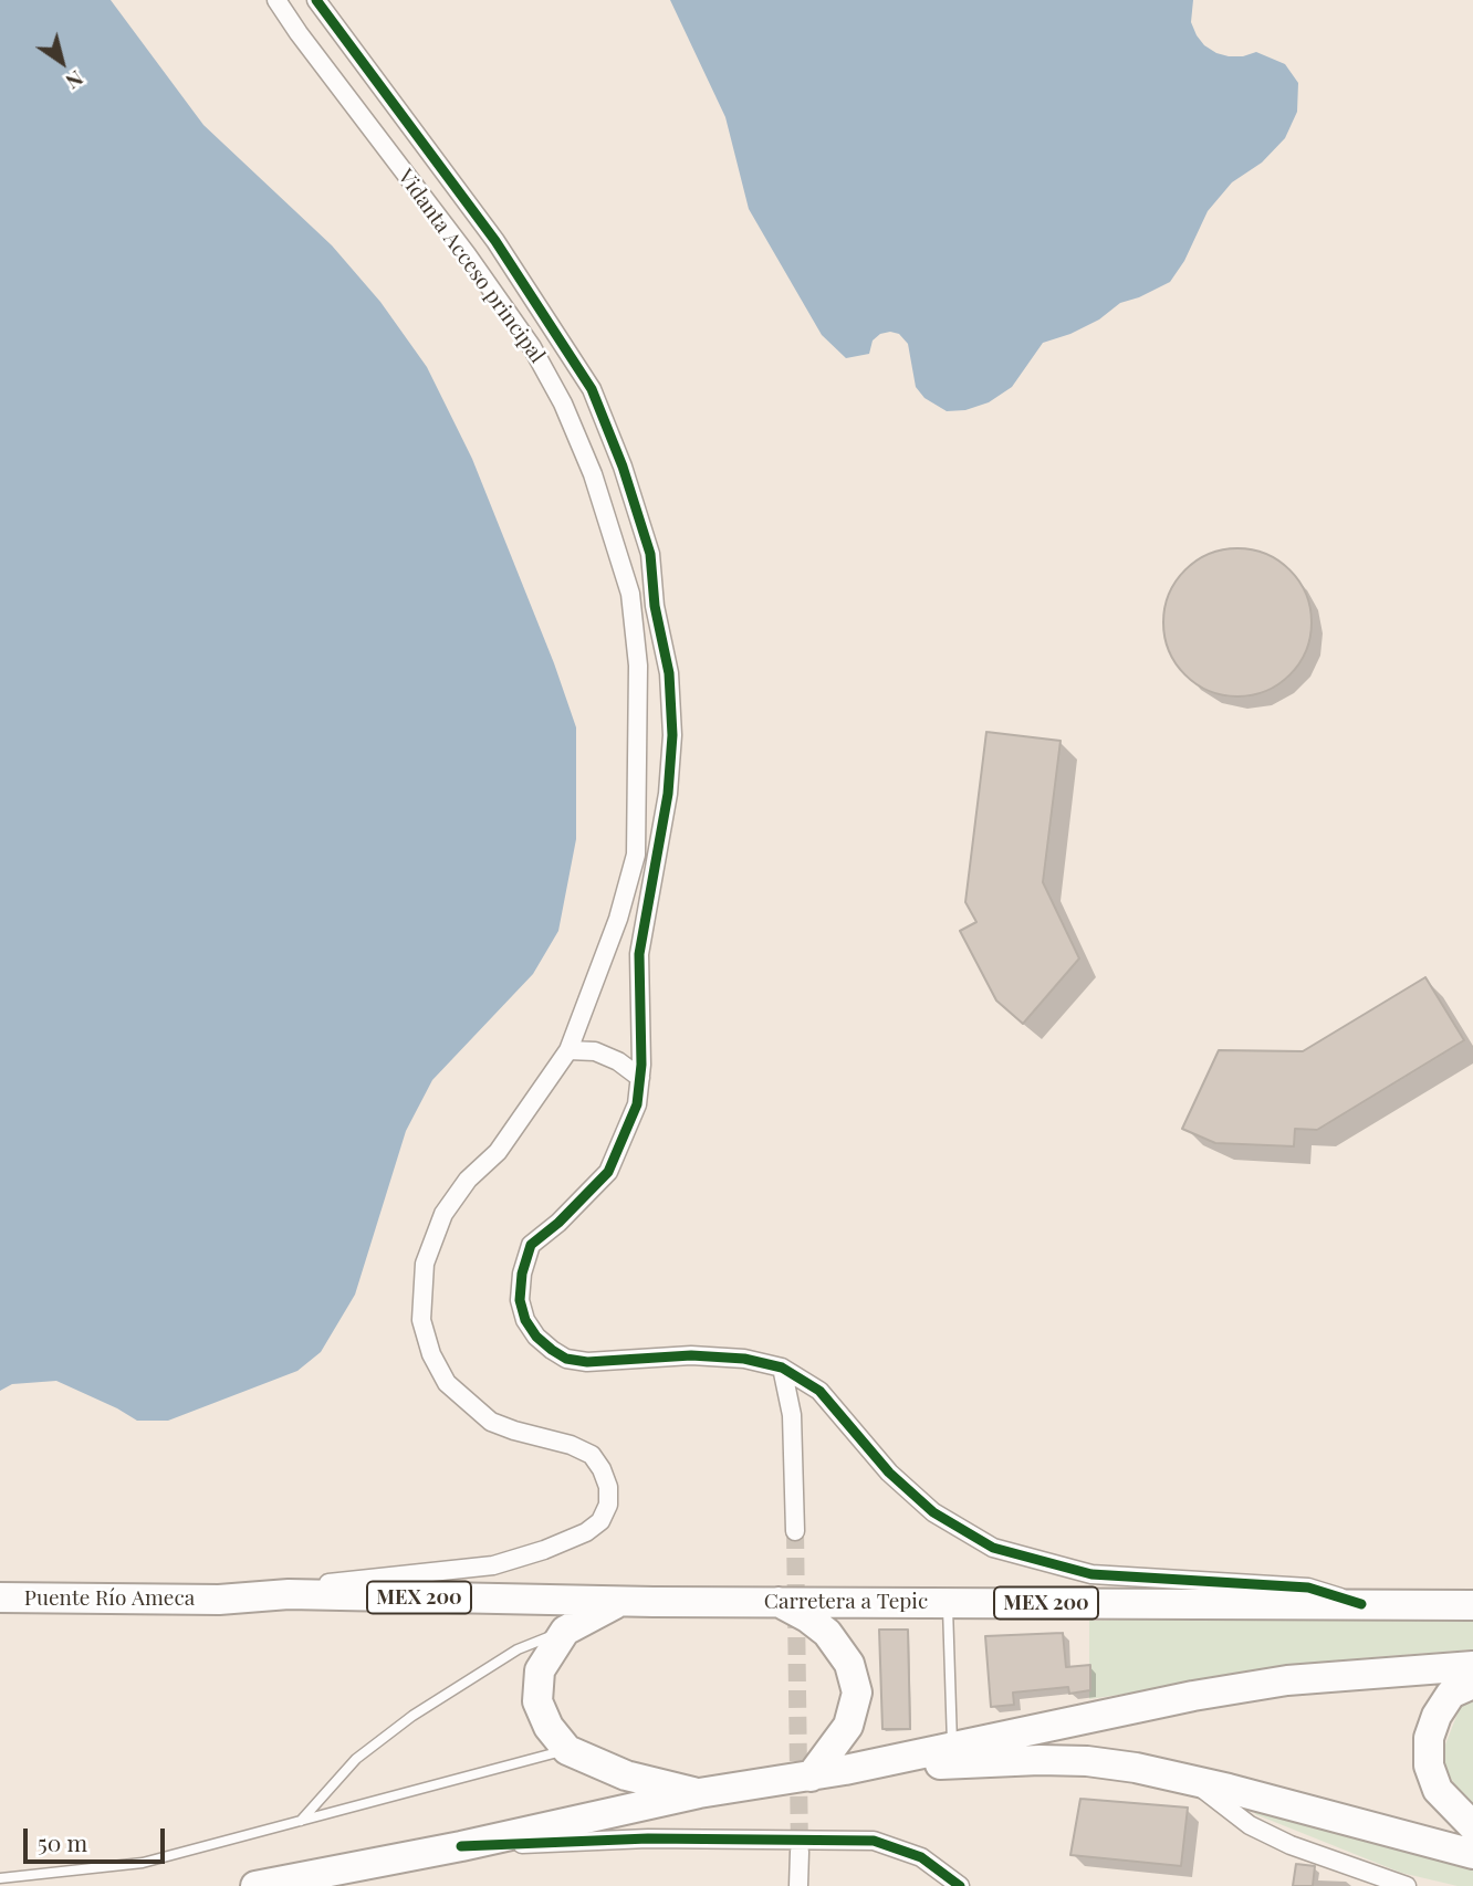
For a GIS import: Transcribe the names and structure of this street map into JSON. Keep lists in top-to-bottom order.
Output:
{
  "streets": {
    "highway": ["MEX 200", "Puente Río Ameca", "Carretera a Tepic"],
    "street": ["Vidanta Acceso principal"]
  },
  "crossings": [
    ["Vidanta Acceso principal", "Carretera a Tepic"],
    ["Puente Río Ameca", "Carretera a Tepic"]
  ],
  "scale_bar": "50 m",
  "north": "bottom right"
}
